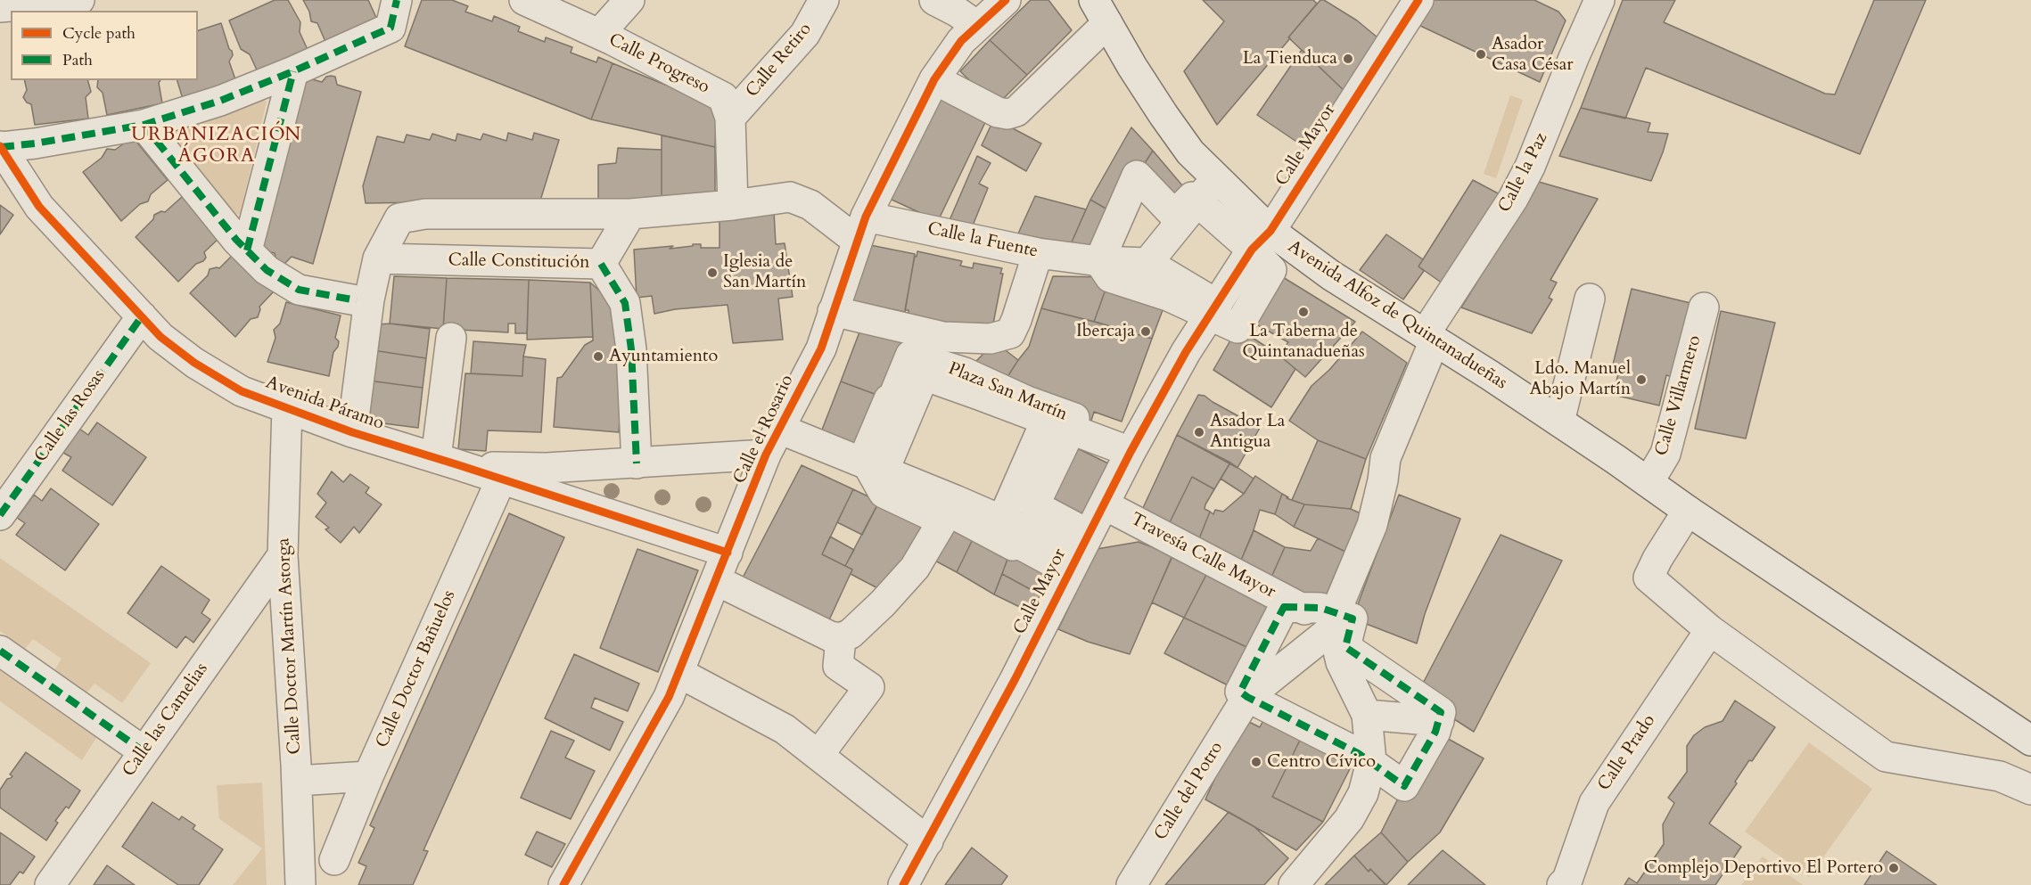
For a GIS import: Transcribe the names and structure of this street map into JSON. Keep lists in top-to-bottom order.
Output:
{
  "streets": {
    "street": [
      "Calle Retiro",
      "Calle Progreso",
      "Calle Mayor",
      "Calle la Paz",
      "Calle la Fuente",
      "Calle Constitución",
      "Avenida Alfoz de Quintanadueñas",
      "Plaza San Martín",
      "Calle Villarmero",
      "Avenida Páramo",
      "Calle las Rosas",
      "Calle el Rosario",
      "Travesía Calle Mayor",
      "Calle Doctor Martín Astorga",
      "Calle Doctor Bañuelos",
      "Calle las Camelias",
      "Calle Prado",
      "Calle del Potro"
    ]
  },
  "crossings": [
    ["Calle Retiro", "Calle Progreso"],
    ["Calle Mayor", "Avenida Alfoz de Quintanadueñas"],
    ["Calle Mayor", "Plaza San Martín"],
    ["Calle Mayor", "Travesía Calle Mayor"],
    ["Calle la Paz", "Avenida Alfoz de Quintanadueñas"],
    ["Calle la Paz", "Travesía Calle Mayor"],
    ["Calle la Fuente", "Plaza San Martín"],
    ["Calle la Fuente", "Calle el Rosario"],
    ["Avenida Alfoz de Quintanadueñas", "Calle Villarmero"],
    ["Avenida Alfoz de Quintanadueñas", "Calle el Rosario"],
    ["Plaza San Martín", "Calle el Rosario"],
    ["Avenida Páramo", "Calle las Rosas"],
    ["Avenida Páramo", "Calle el Rosario"],
    ["Avenida Páramo", "Calle Doctor Martín Astorga"],
    ["Avenida Páramo", "Calle Doctor Bañuelos"],
    ["Calle Doctor Martín Astorga", "Calle las Camelias"]
  ],
  "districts": ["URBANIZACIÓN ÁGORA"],
  "places": [
    "Asador Casa César",
    "La Tienduca",
    "Iglesia de San Martín",
    "La Taberna de Quintanadueñas",
    "Ibercaja",
    "Ayuntamiento",
    "Ldo. Manuel Abajo Martín",
    "Asador La Antigua",
    "Centro Cívico",
    "Complejo Deportivo El Portero"
  ],
  "legend": ["Cycle path", "Path"]
}
